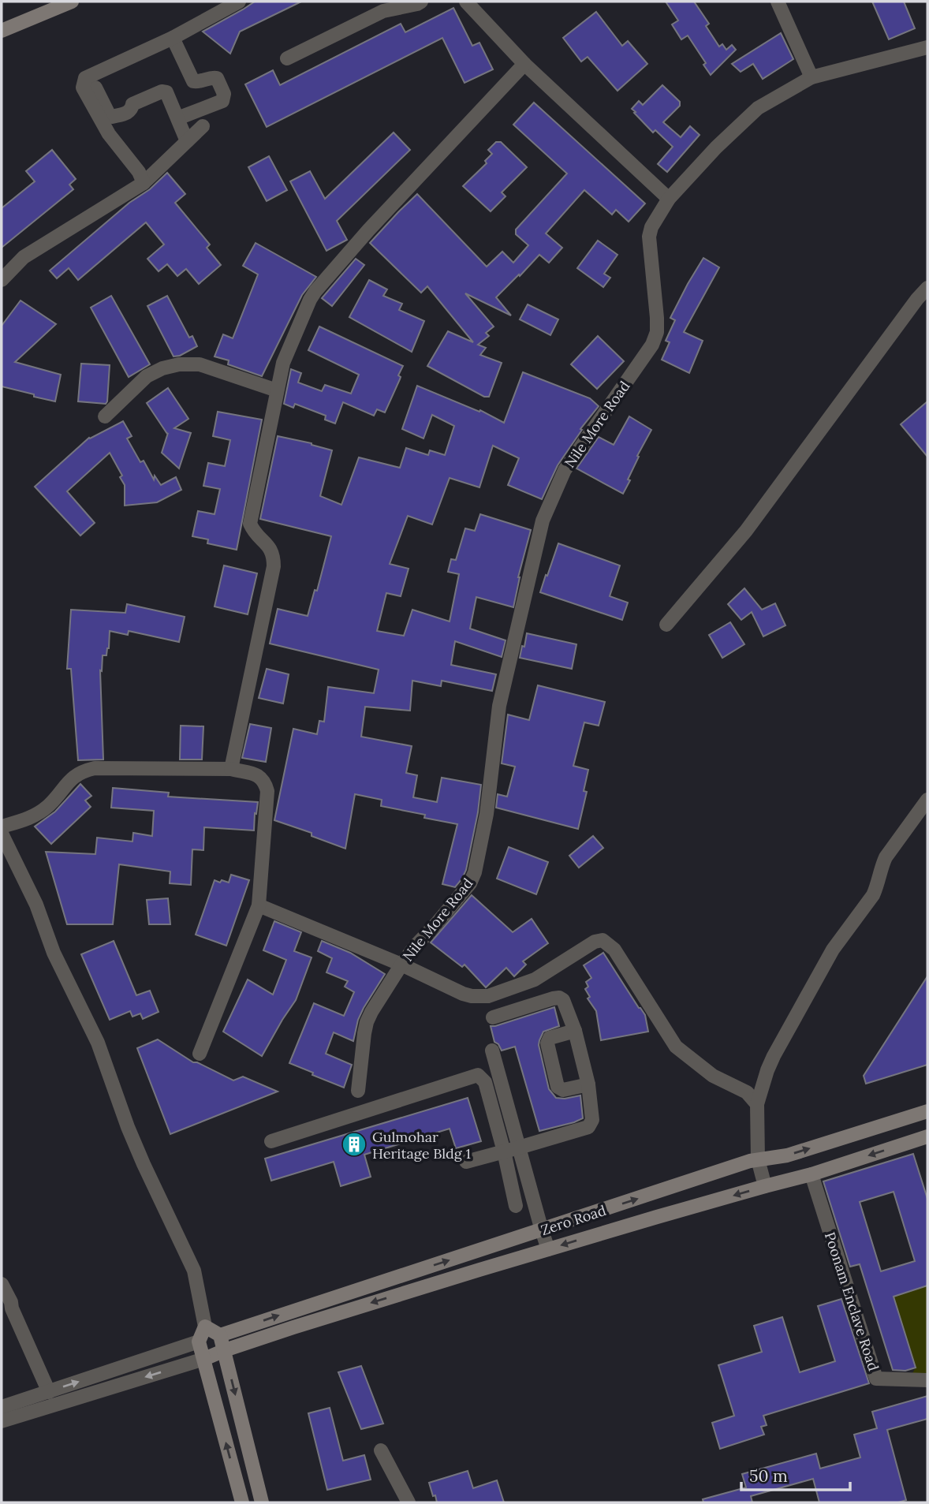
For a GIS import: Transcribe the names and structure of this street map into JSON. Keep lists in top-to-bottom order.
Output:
{
  "streets": {
    "street": ["Nile More Road", "Zero Road", "Poonam Enclave Road"]
  },
  "crossings": [
    ["Zero Road", "Poonam Enclave Road"]
  ],
  "places": {
    "building": ["Gulmohar Heritage Bldg 1"]
  },
  "scale_bar": "50 m"
}
